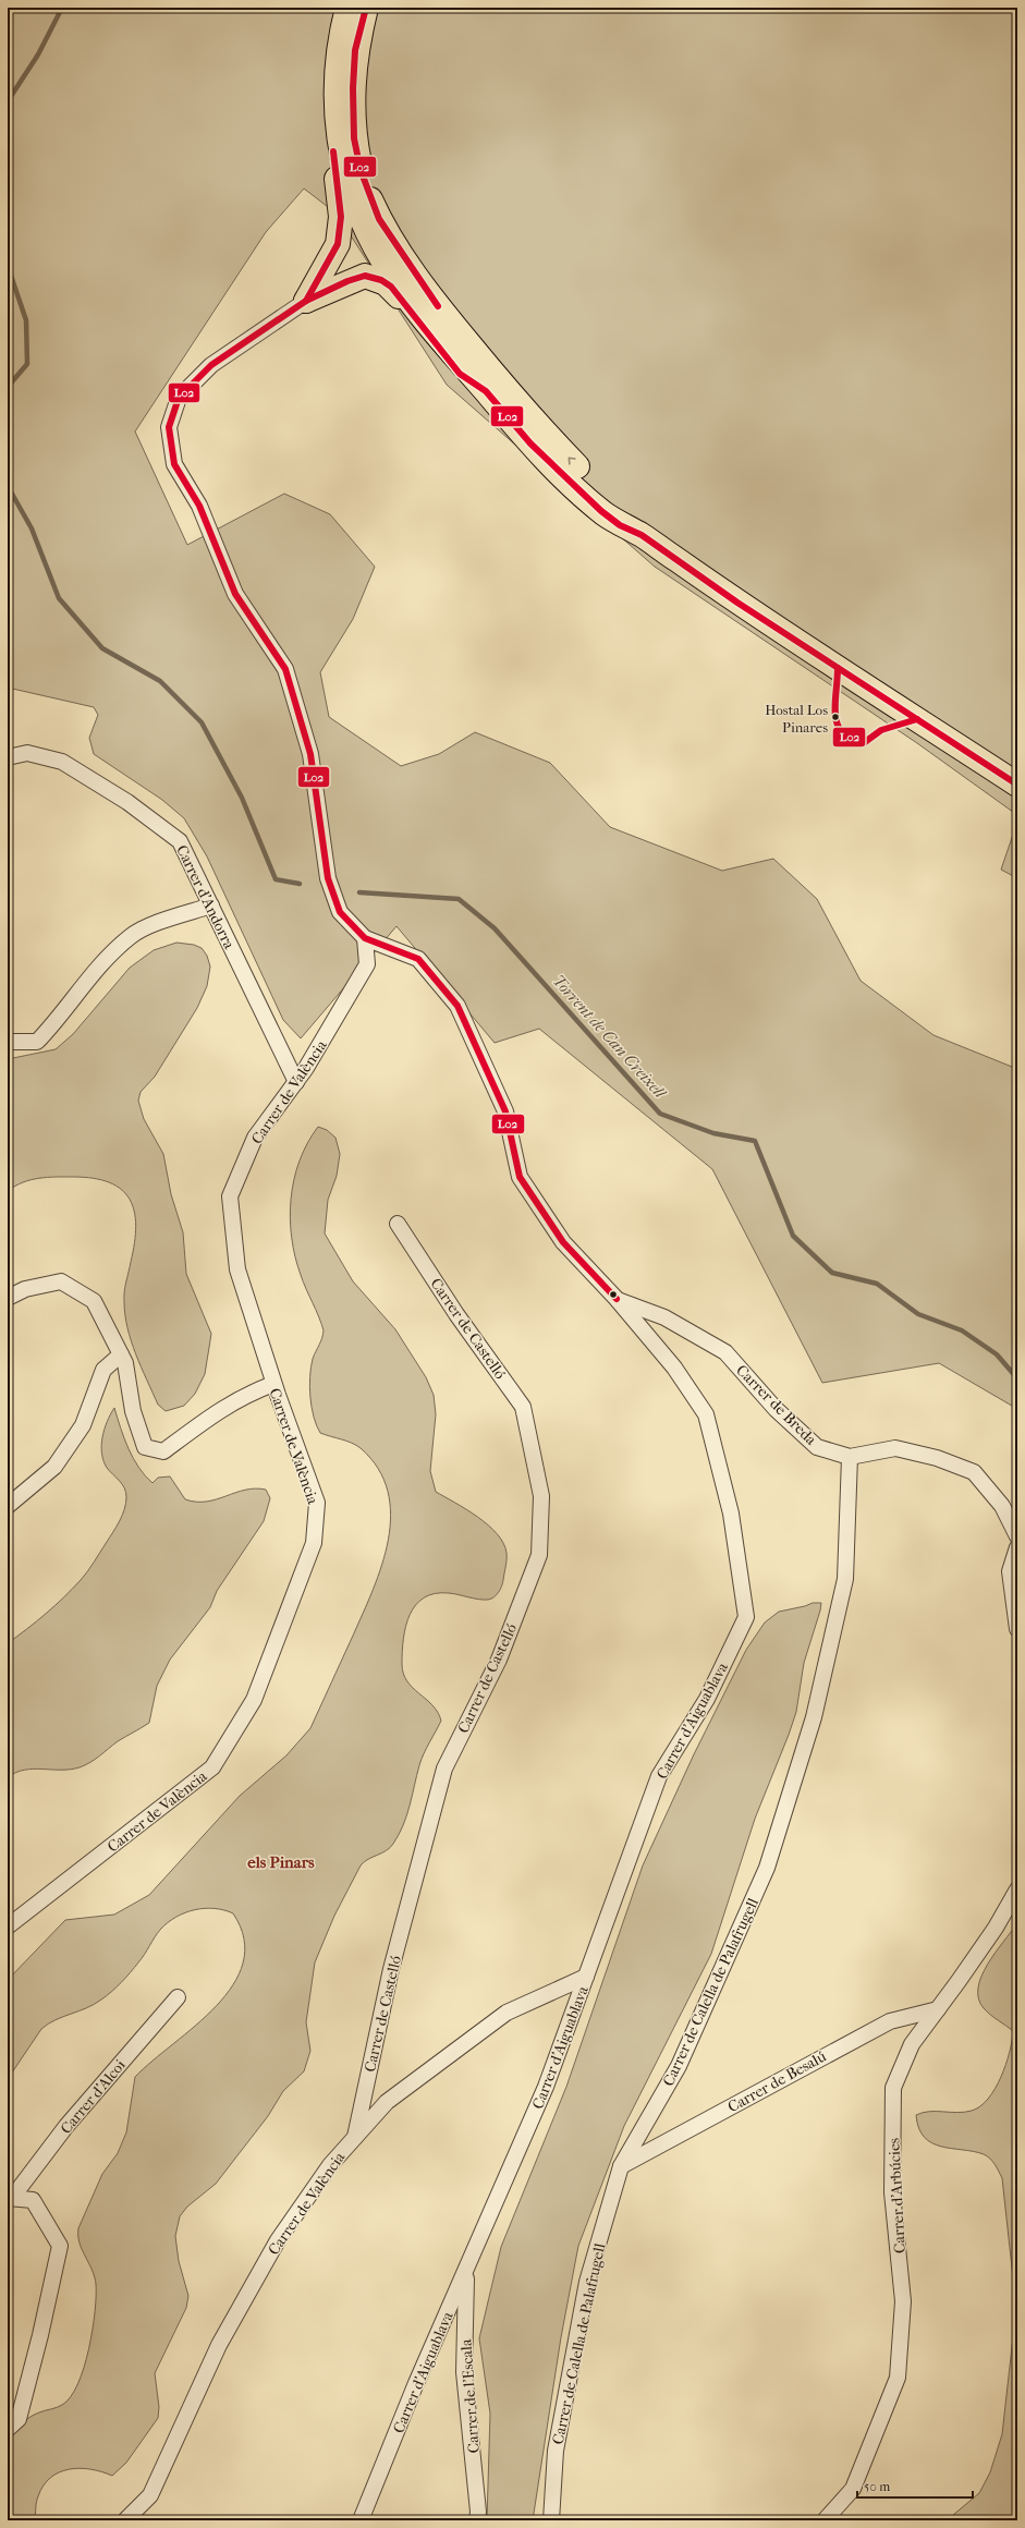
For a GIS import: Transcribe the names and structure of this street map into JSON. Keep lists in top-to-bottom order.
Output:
{
  "streets": {
    "street": [
      "Carrer d'Andorra",
      "Carrer de València",
      "Carrer de Castelló",
      "Carrer de Breda",
      "Carrer d'Aiguablava",
      "Carrer de Calella de Palafrugell",
      "Carrer de Besalú",
      "Carrer d'Alcoi",
      "Carrer d'Arbúcies",
      "Carrer de l'Escala"
    ]
  },
  "crossings": [
    ["Carrer d'Andorra", "Carrer de València"],
    ["Carrer de València", "Carrer de Castelló"],
    ["Carrer de València", "Carrer d'Aiguablava"],
    ["Carrer de Breda", "Carrer d'Aiguablava"],
    ["Carrer de Breda", "Carrer de Calella de Palafrugell"],
    ["Carrer d'Aiguablava", "Carrer de l'Escala"],
    ["Carrer de Calella de Palafrugell", "Carrer de Besalú"],
    ["Carrer de Besalú", "Carrer d'Arbúcies"]
  ],
  "districts": ["els Pinars"],
  "water": ["Torrent de Can Creixell"],
  "places": ["Hostal Los Pinares"],
  "lines": ["transit line L02"],
  "scale_bar": "50 m"
}
